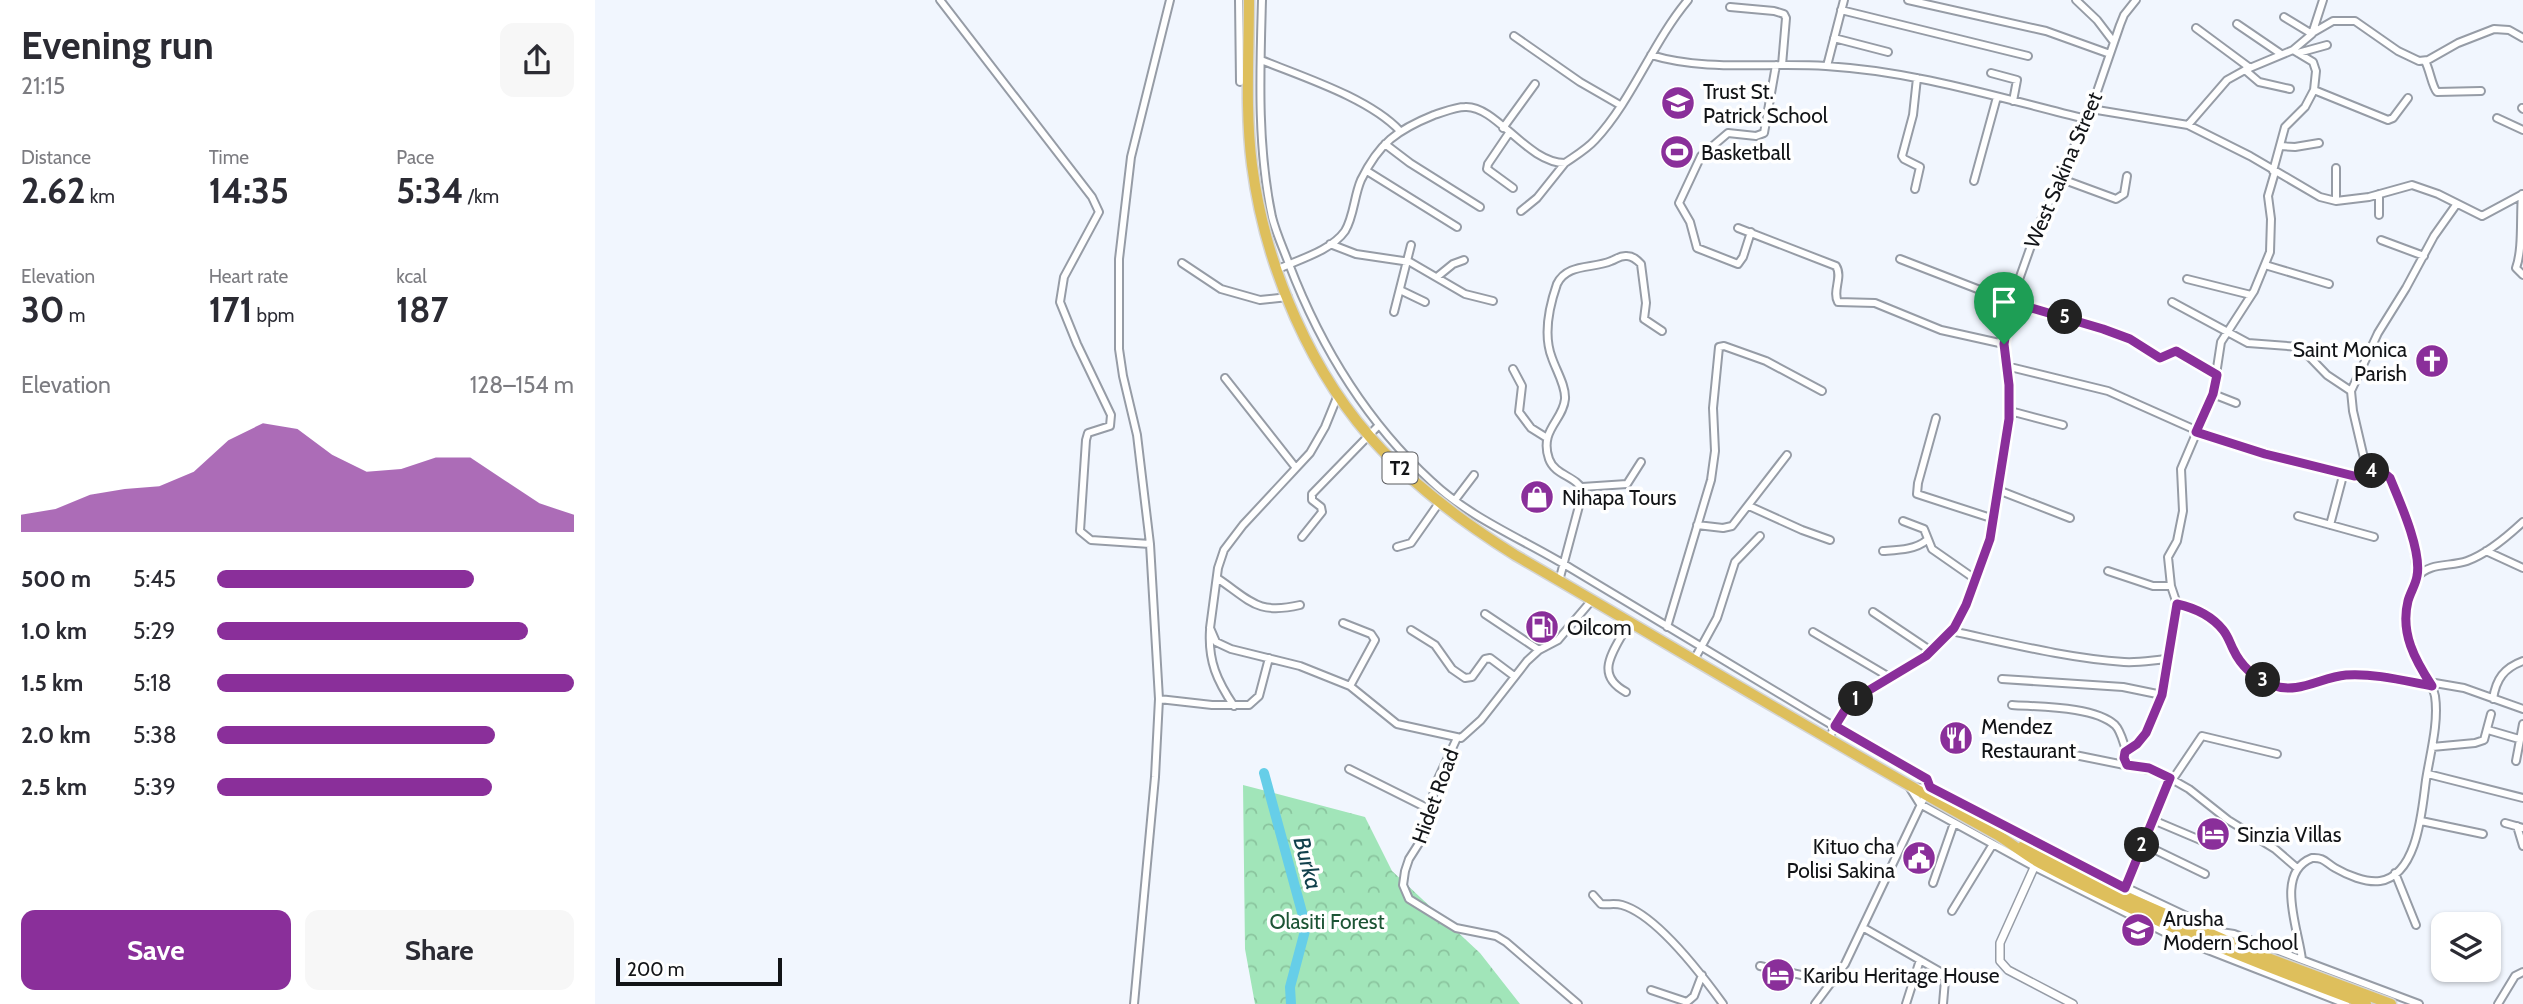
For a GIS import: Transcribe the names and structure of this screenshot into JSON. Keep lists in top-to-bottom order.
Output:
{
  "streets": {
    "highway": ["T2"],
    "street": ["West Sakina Street", "Hidet Road"]
  },
  "crossings": [
    ["West Sakina Street", "T2"]
  ],
  "water": ["Burka"],
  "parks": ["Olasiti Forest"],
  "places": {
    "school or university": ["Trust St. Patrick School", "Arusha Modern School"],
    "sports": ["Basketball"],
    "church": ["Saint Monica Parish"],
    "shop": ["Nihapa Tours"],
    "fuel station": ["Oilcom"],
    "restaurant": ["Mendez Restaurant"],
    "hotel": ["Sinzia Villas", "Karibu Heritage House"],
    "public building": ["Kituo cha Polisi Sakina"]
  },
  "scale_bar": "200 m",
  "page": {
    "heading": ["Evening run", "21:15"],
    "stats": [
      ["Distance", "2.62 km"],
      ["Time", "14:35"],
      ["Pace", "5:34 /km"],
      ["Elevation", "30 m"],
      ["Heart rate", "171 bpm"],
      ["kcal", "187"]
    ],
    "pins": [
      "5",
      "4",
      "3",
      "1",
      "2"
    ],
    "chart": ["Elevation", "128–154 m"],
    "list": [
      {
        "name": "500 m",
        "note": "5:45"
      },
      {
        "name": "1.0 km",
        "note": "5:29"
      },
      {
        "name": "1.5 km",
        "note": "5:18"
      },
      {
        "name": "2.0 km",
        "note": "5:38"
      },
      {
        "name": "2.5 km",
        "note": "5:39"
      }
    ],
    "buttons": ["Save", "Share"],
    "scale": "200 m"
  }
}
